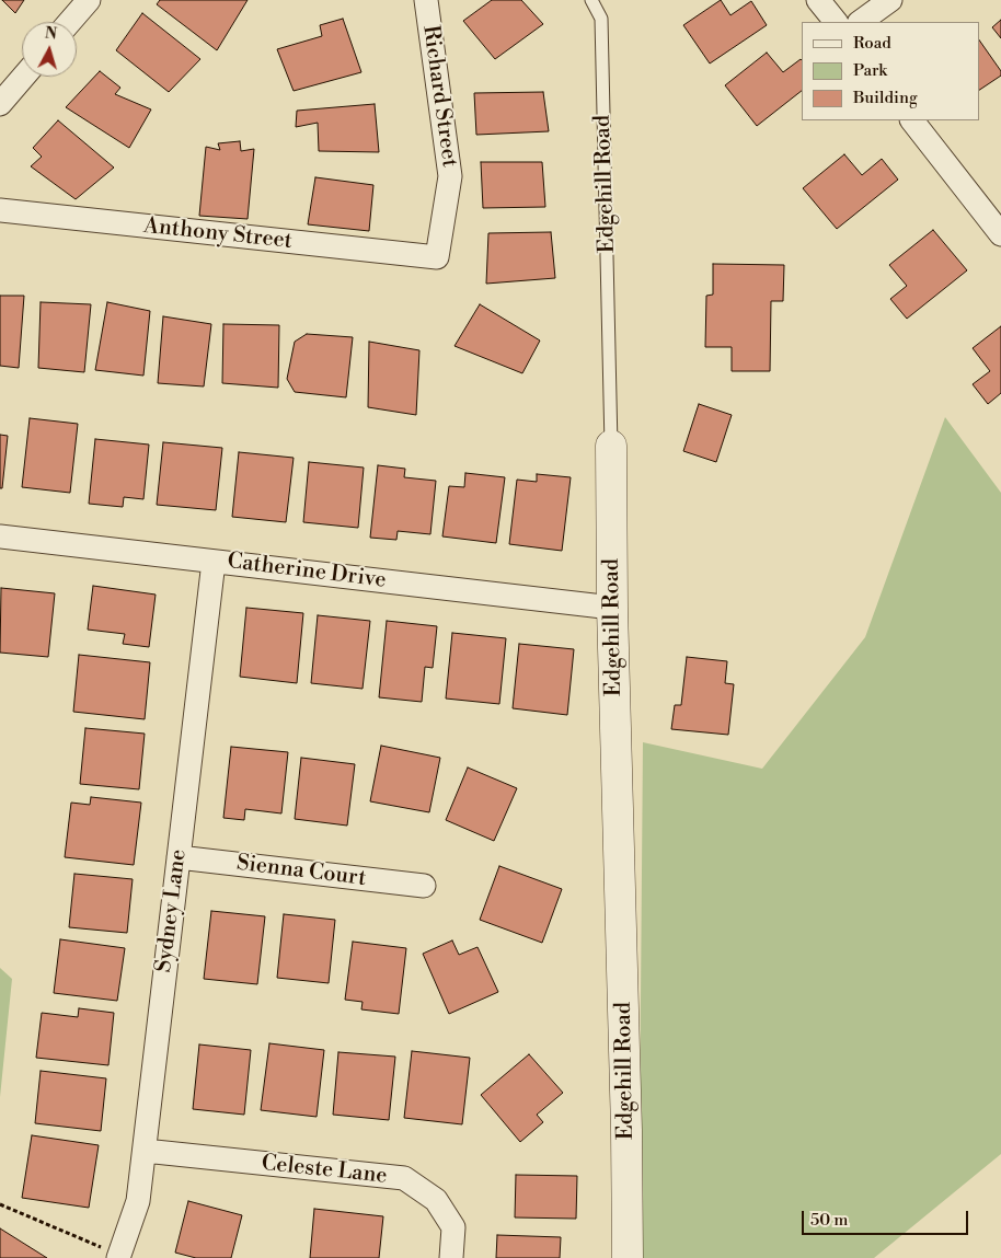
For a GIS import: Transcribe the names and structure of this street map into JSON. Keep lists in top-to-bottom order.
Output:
{
  "streets": {
    "street": [
      "Richard Street",
      "Edgehill Road",
      "Anthony Street",
      "Catherine Drive",
      "Sienna Court",
      "Sydney Lane",
      "Celeste Lane"
    ]
  },
  "crossings": [
    ["Richard Street", "Anthony Street"],
    ["Edgehill Road", "Catherine Drive"],
    ["Catherine Drive", "Sydney Lane"],
    ["Sienna Court", "Sydney Lane"],
    ["Sydney Lane", "Celeste Lane"]
  ],
  "legend": ["Road", "Park", "Building"],
  "scale_bar": "50 m",
  "north": "top"
}
